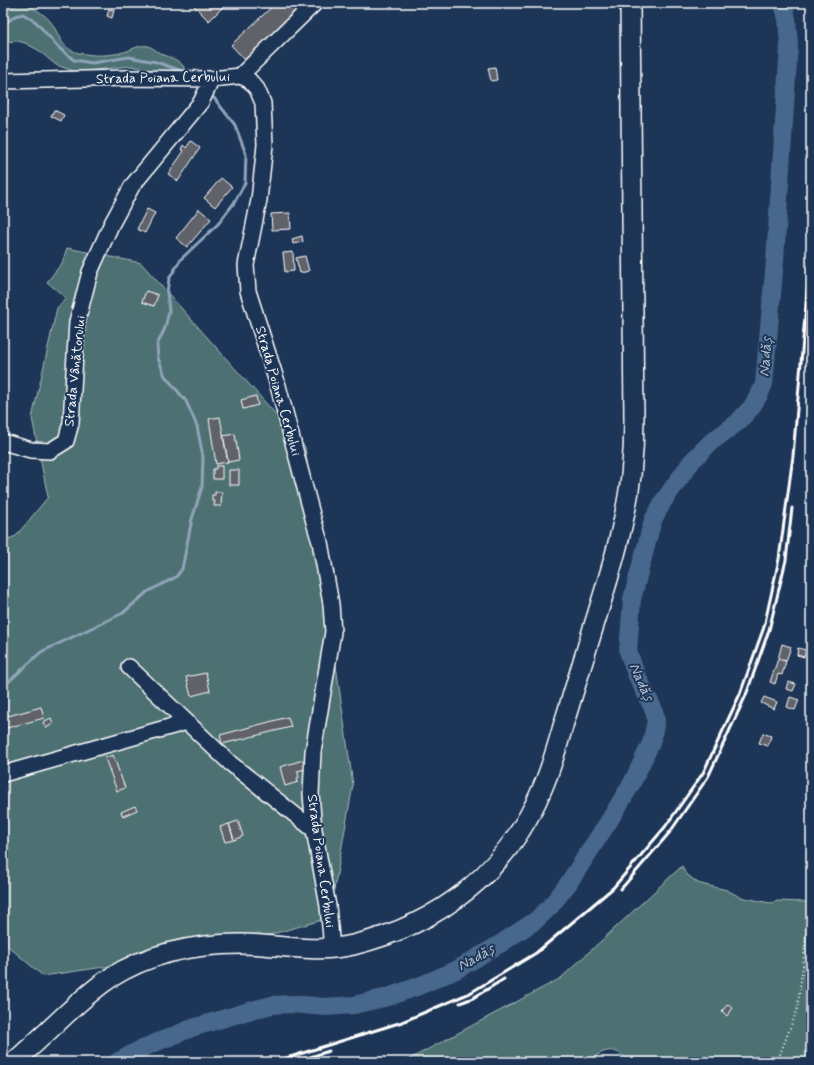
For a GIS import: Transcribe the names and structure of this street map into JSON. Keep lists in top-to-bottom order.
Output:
{
  "streets": {
    "street": ["Strada Poiana Cerbului", "Strada Vânătorului"]
  },
  "crossings": [
    ["Strada Poiana Cerbului", "Strada Vânătorului"]
  ],
  "water": ["Nadăș"]
}
